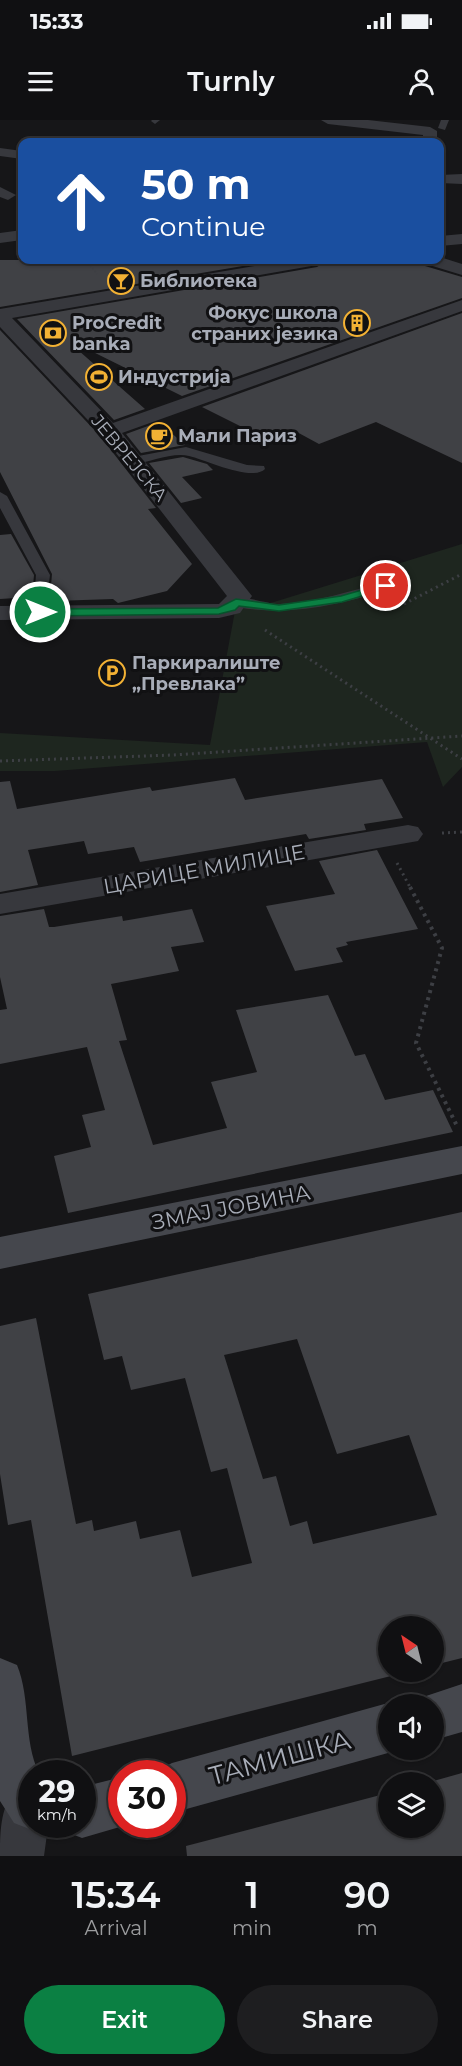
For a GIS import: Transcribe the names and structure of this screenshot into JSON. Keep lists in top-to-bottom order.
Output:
{
  "streets": {
    "street": [
      "ЈЕВРЕЈСКА",
      "ЦАРИЦЕ МИЛИЦЕ",
      "ЗМАЈ ЈОВИНА",
      "ТАМИШКА"
    ]
  },
  "places": {
    "bar": ["Библиотека"],
    "building": ["Фокус школа страних језика"],
    "bank": ["ProCredit banka"],
    "sports": ["Индустрија"],
    "cafe": ["Мали Париз"],
    "parking": ["Паркиралиште „Превлака”"]
  },
  "north": "top left",
  "page": {
    "status": "15:33",
    "header": "Turnly",
    "turn": ["50 m", "Continue"],
    "speed": "29 km/h",
    "limit": "30",
    "eta": [
      "15:34",
      "Arrival",
      "1",
      "min",
      "90",
      "m"
    ],
    "buttons": ["Exit", "Share"]
  }
}
